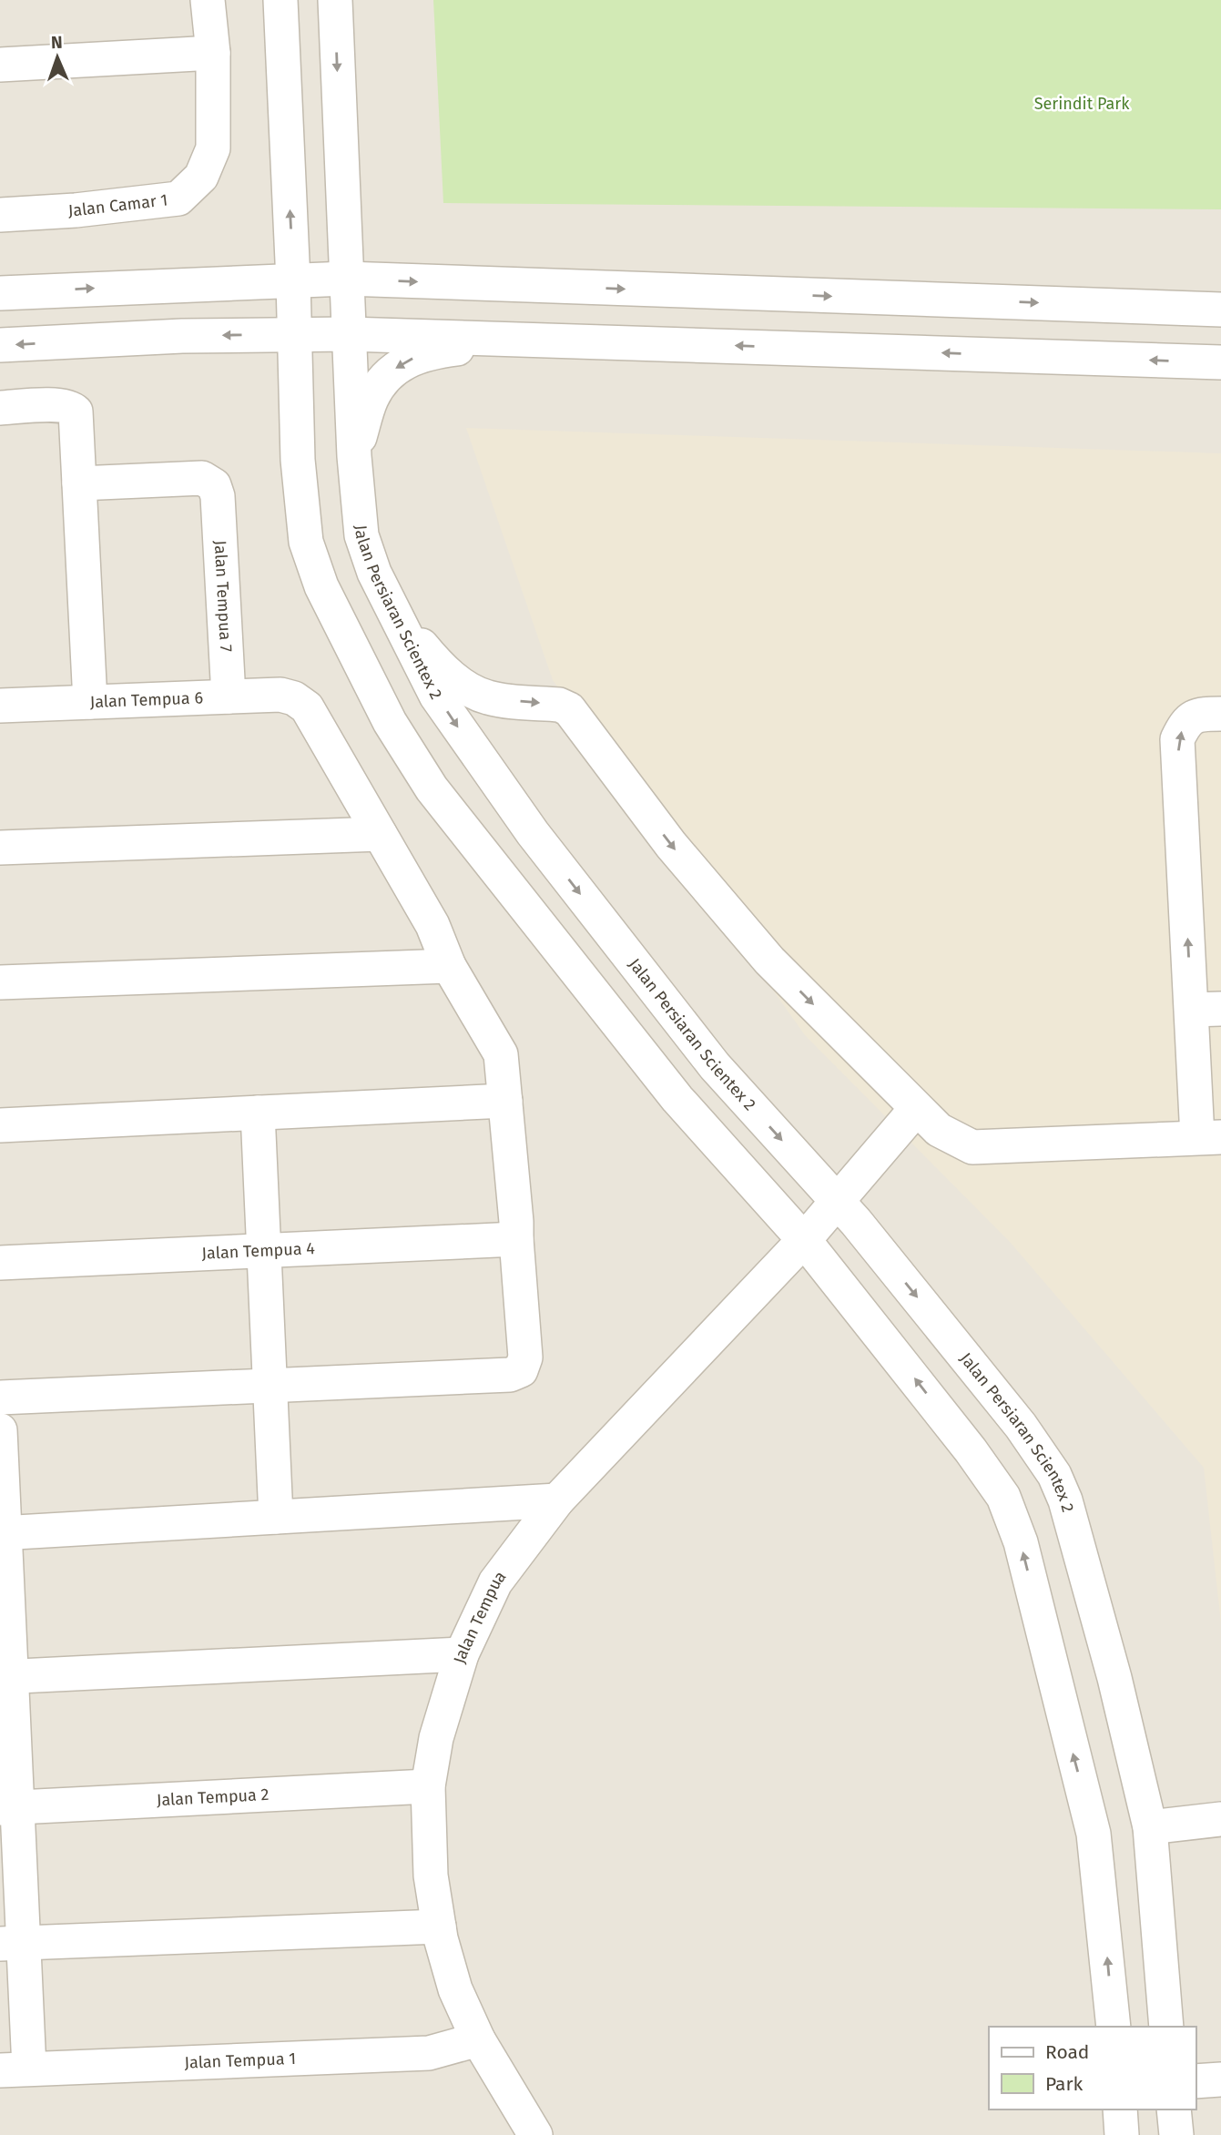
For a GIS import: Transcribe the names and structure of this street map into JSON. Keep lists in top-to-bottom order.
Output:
{
  "streets": {
    "street": [
      "Jalan Camar 1",
      "Jalan Tempua 7",
      "Jalan Persiaran Scientex 2",
      "Jalan Tempua 6",
      "Jalan Tempua 4",
      "Jalan Tempua",
      "Jalan Tempua 2",
      "Jalan Tempua 1"
    ]
  },
  "crossings": [
    ["Jalan Tempua 7", "Jalan Tempua 6"],
    ["Jalan Persiaran Scientex 2", "Jalan Tempua"],
    ["Jalan Tempua", "Jalan Tempua 2"],
    ["Jalan Tempua", "Jalan Tempua 1"]
  ],
  "parks": ["Serindit Park"],
  "legend": ["Road", "Park"],
  "north": "top"
}
